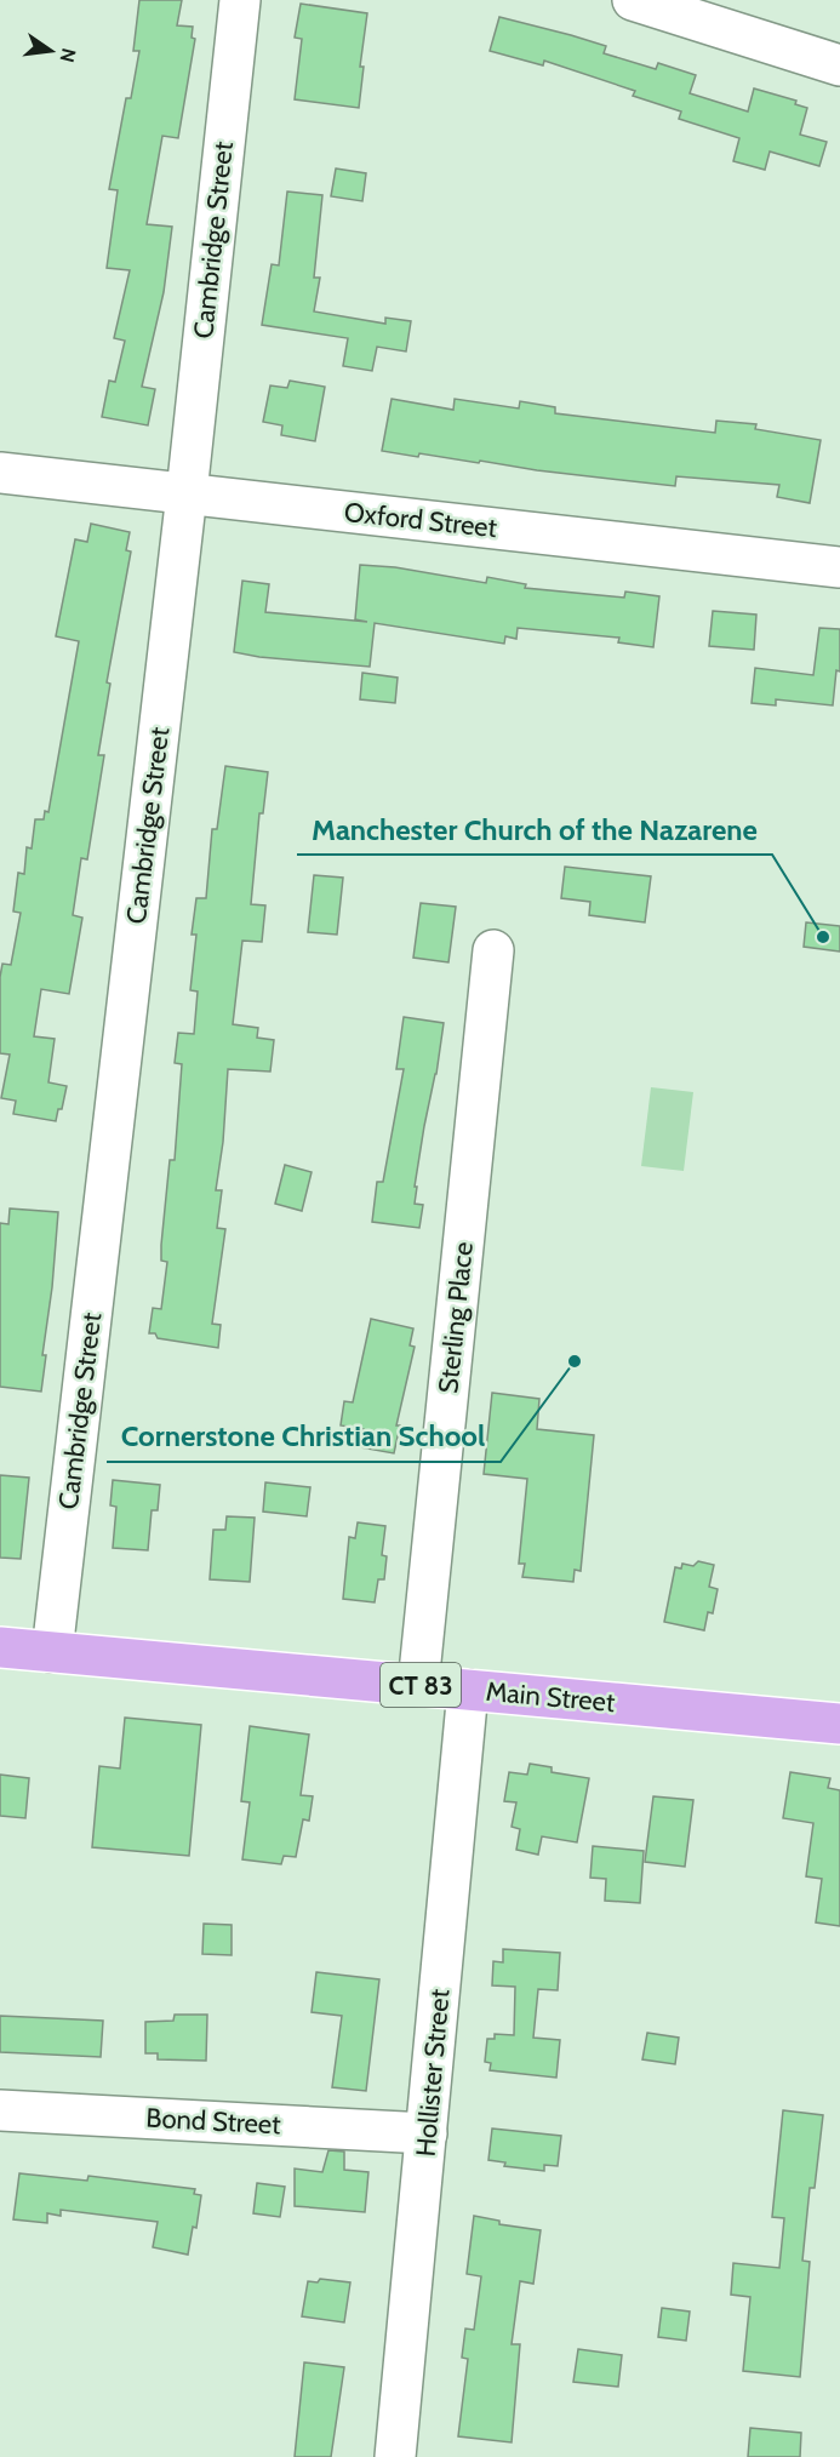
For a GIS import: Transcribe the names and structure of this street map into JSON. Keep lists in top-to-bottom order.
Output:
{
  "streets": {
    "main road": ["CT 83", "Main Street"],
    "street": [
      "Cambridge Street",
      "Oxford Street",
      "Sterling Place",
      "Hollister Street",
      "Bond Street"
    ]
  },
  "crossings": [
    ["Cambridge Street", "Oxford Street"],
    ["Cambridge Street", "Main Street"],
    ["Sterling Place", "Main Street"],
    ["Main Street", "Hollister Street"],
    ["Hollister Street", "Bond Street"]
  ],
  "places": ["Manchester Church of the Nazarene", "Cornerstone Christian School"],
  "north": "right"
}
